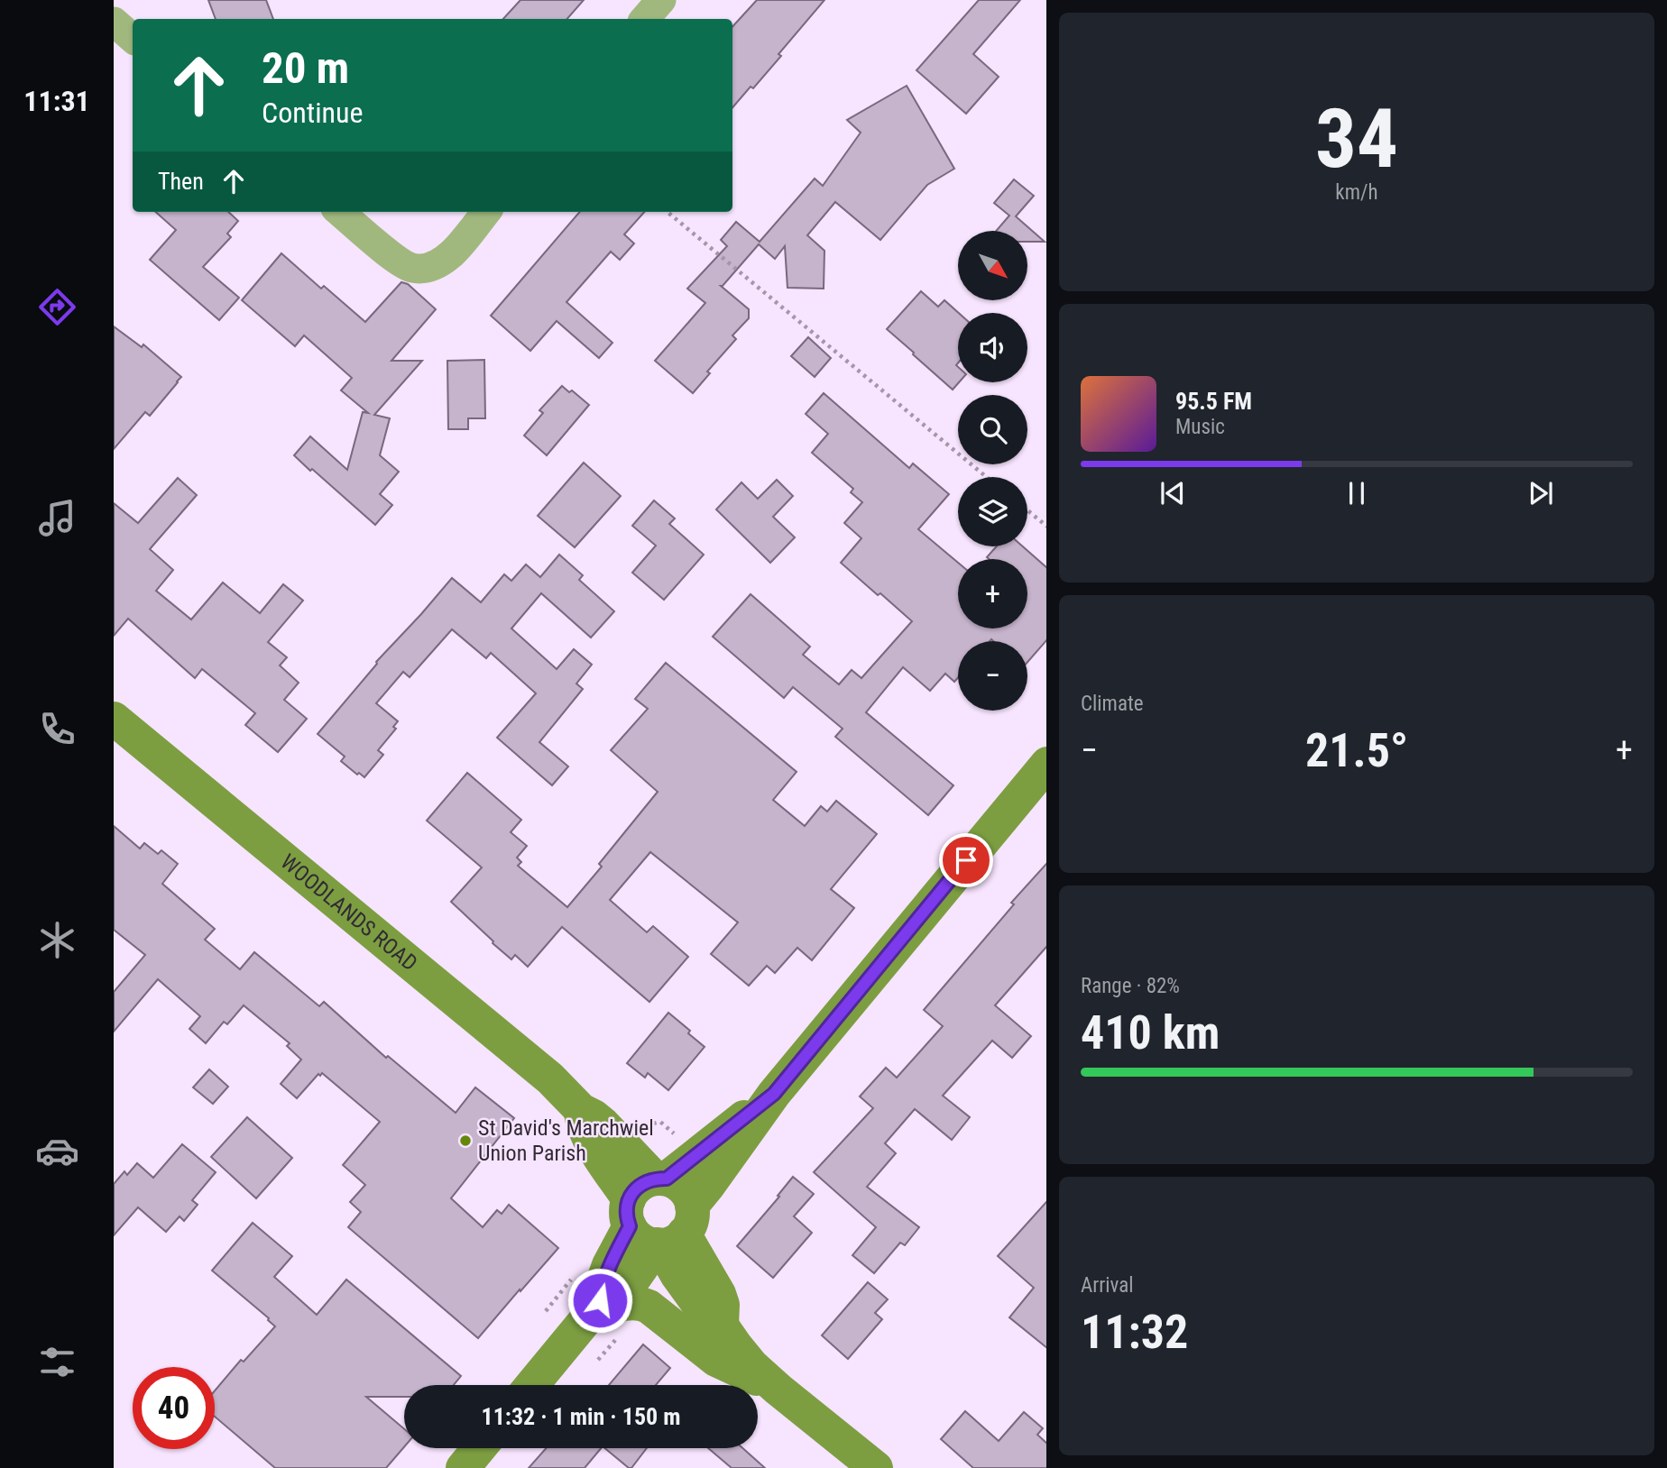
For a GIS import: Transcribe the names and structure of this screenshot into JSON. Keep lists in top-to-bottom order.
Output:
{
  "streets": {
    "street": ["WOODLANDS ROAD"]
  },
  "places": ["St David's Marchwiel Union Parish"],
  "north": "bottom right",
  "page": {
    "tabs": "11:31",
    "tile": [
      ["34", "km/h"],
      "Climate",
      ["Range · 82%", "410 km"],
      ["Arrival", "11:32"]
    ],
    "turn": ["20 m", "Continue"],
    "then": "Then",
    "map_buttons": ["+", "−"],
    "song": ["95.5 FM", "Music"],
    "heat": ["−", "21.5°", "+"],
    "limit": "40",
    "trip": "11:32 · 1 min · 150 m"
  }
}
